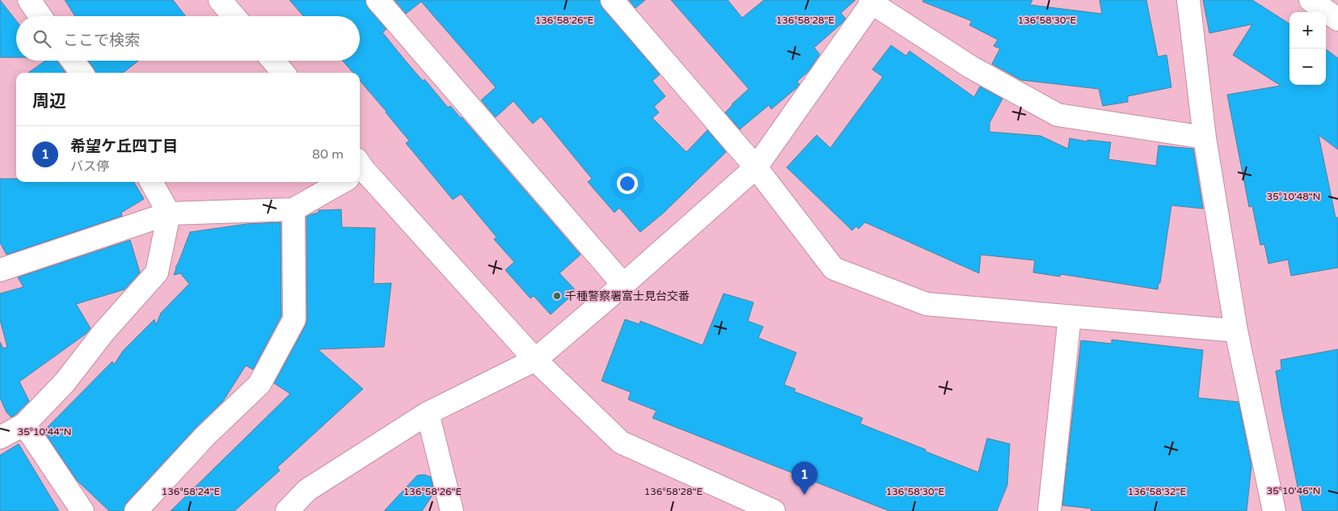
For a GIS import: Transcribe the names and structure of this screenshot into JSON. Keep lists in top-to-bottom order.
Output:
{
  "places": ["千種警察署富士見台交番"],
  "page": {
    "map_buttons": ["+", "−"],
    "search": "ここで検索",
    "heading": "周辺",
    "list": [
      {
        "mark": "1",
        "name": "希望ケ丘四丁目",
        "note": "バス停",
        "value": "80 m"
      }
    ],
    "pins": "1"
  },
  "coordinates": [
    "136°58'26\"E",
    "136°58'28\"E",
    "136°58'30\"E",
    "35°10'48\"N",
    "35°10'44\"N",
    "35°10'46\"N",
    "136°58'24\"E",
    "136°58'32\"E"
  ]
}
